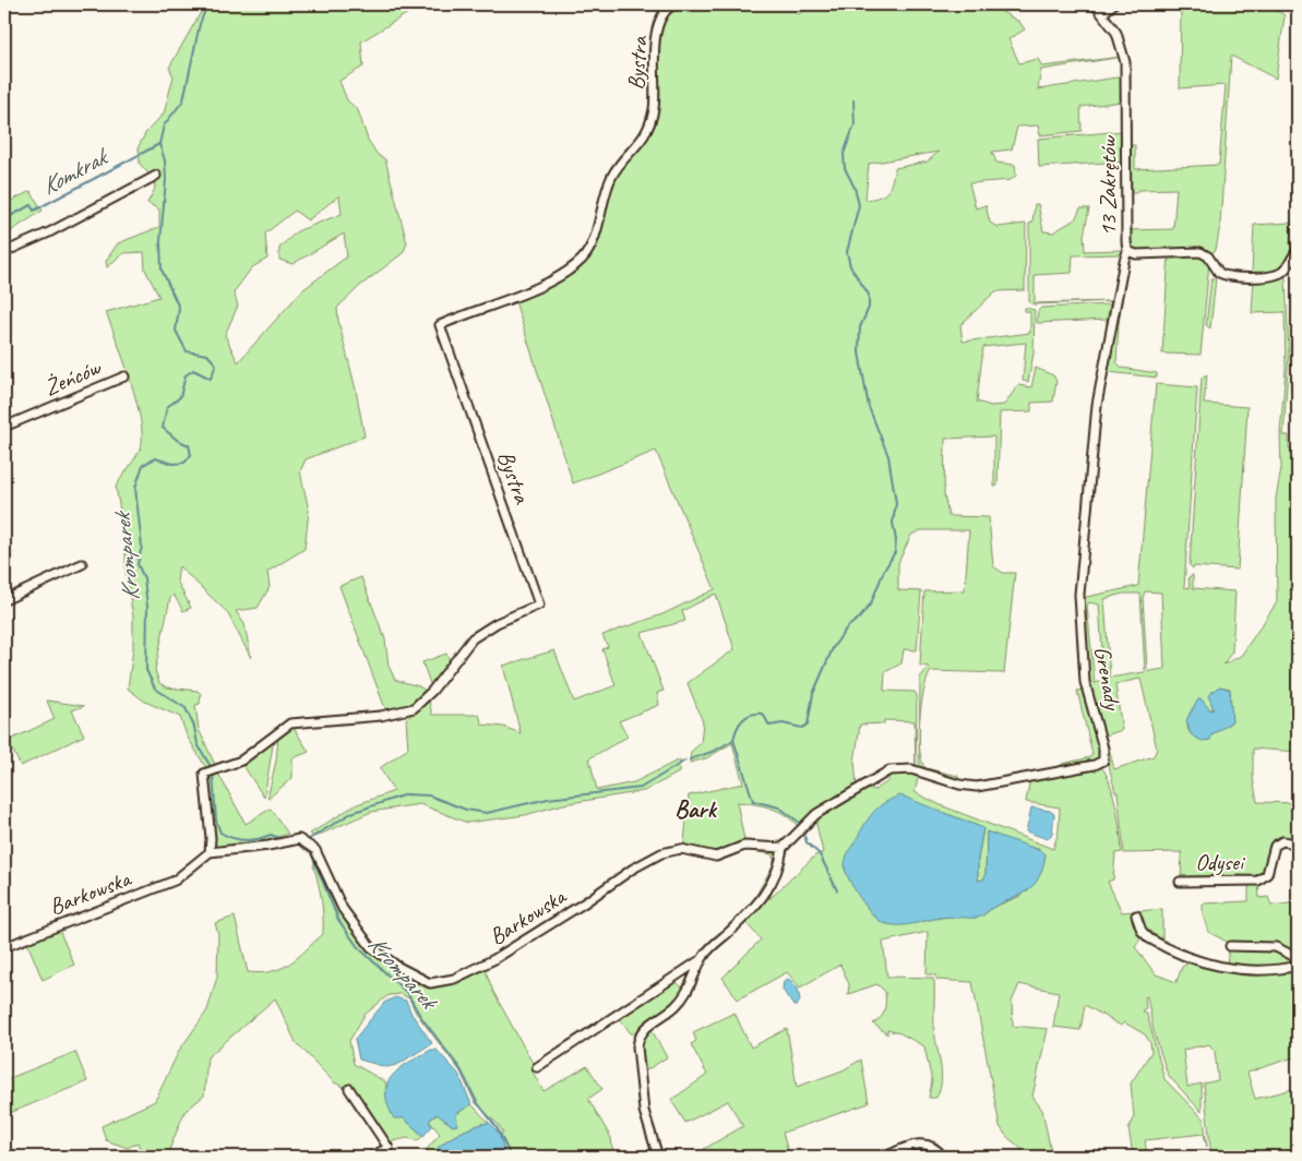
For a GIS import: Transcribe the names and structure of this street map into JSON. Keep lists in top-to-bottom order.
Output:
{
  "streets": {
    "street": [
      "Bystra",
      "13 Zakrętów",
      "Żeńców",
      "Grenady",
      "Odysei",
      "Barkowska"
    ]
  },
  "crossings": [
    ["Bystra", "Barkowska"],
    ["13 Zakrętów", "Grenady"],
    ["Grenady", "Barkowska"]
  ],
  "districts": ["Bark"],
  "water": ["Komkrak", "Kromparek"]
}
